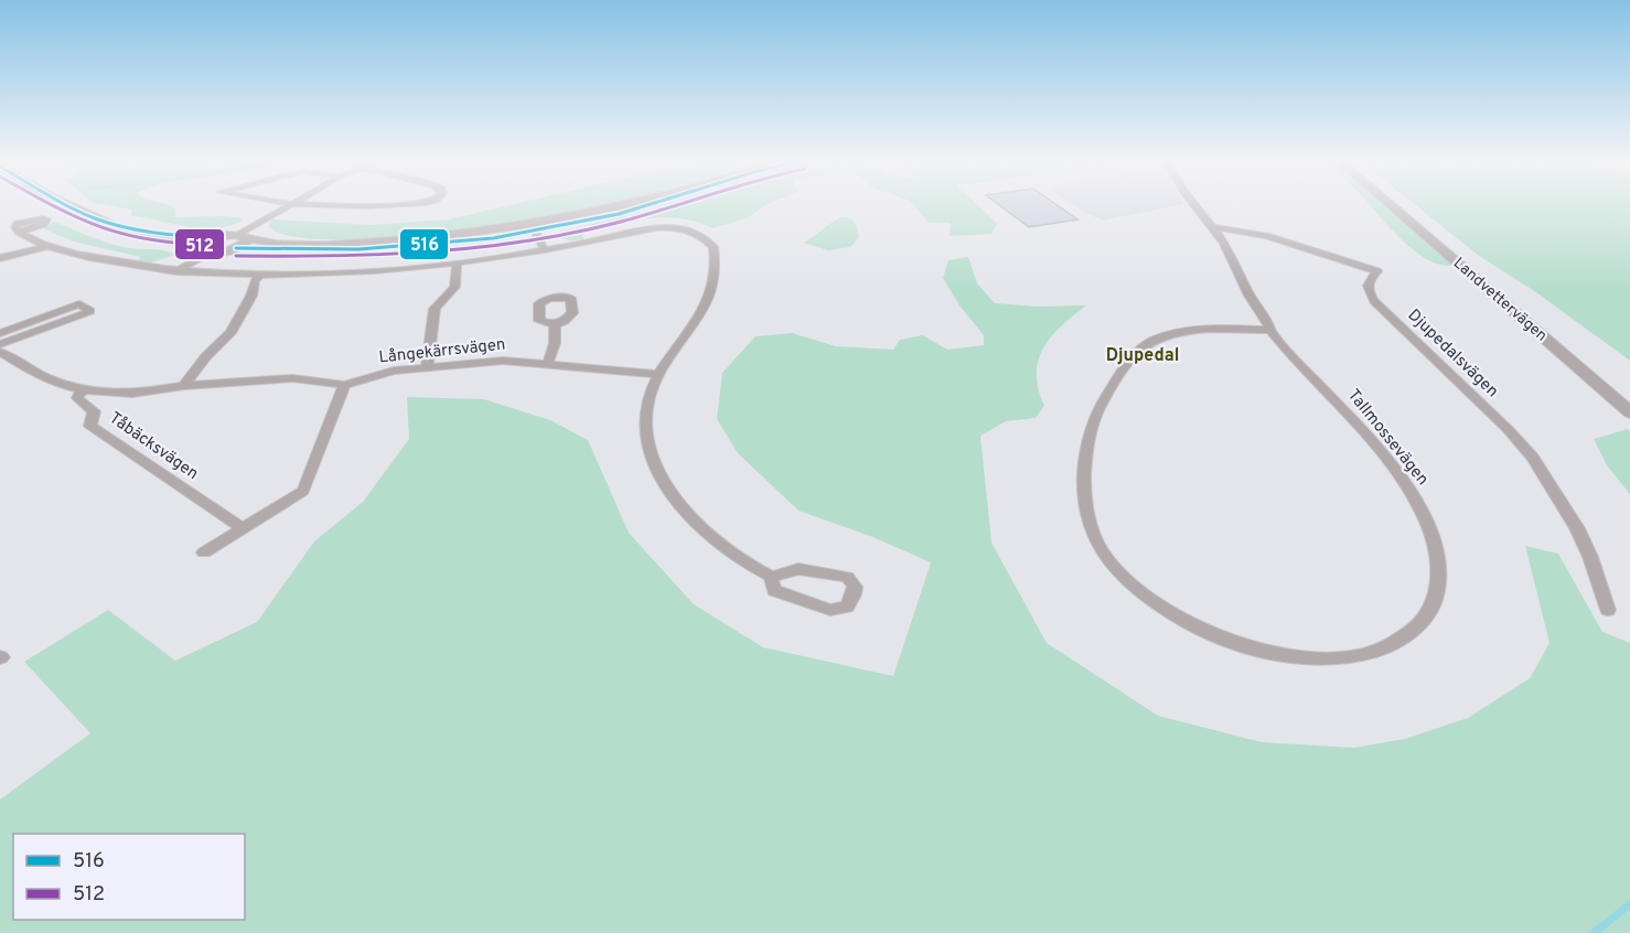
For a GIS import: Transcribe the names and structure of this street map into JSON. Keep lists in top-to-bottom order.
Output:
{
  "streets": {
    "street": [
      "Landvettervägen",
      "Långekärrsvägen",
      "Djupedalsvägen",
      "Tallmossevägen",
      "Tåbäcksvägen"
    ]
  },
  "crossings": [
    ["Långekärrsvägen", "Tåbäcksvägen"],
    ["Djupedalsvägen", "Tallmossevägen"]
  ],
  "districts": ["Djupedal"],
  "lines": ["transit line 516", "transit line 512"],
  "legend": ["516", "512"]
}
